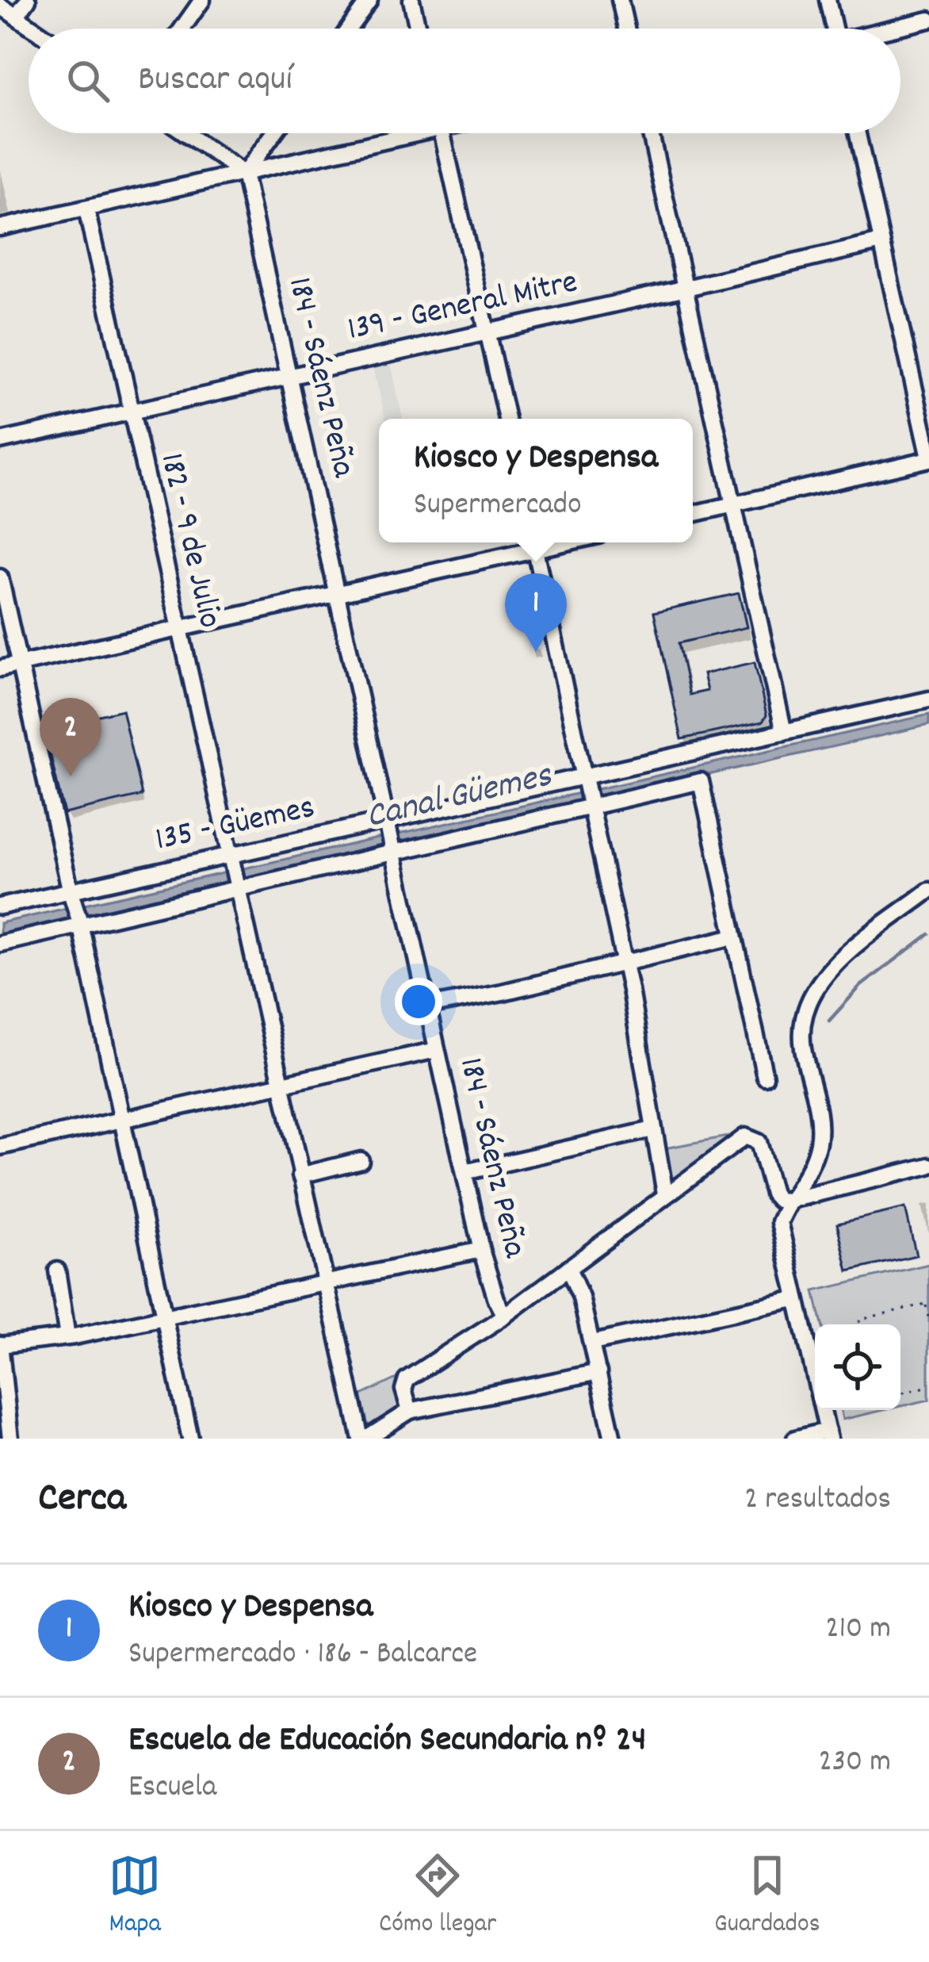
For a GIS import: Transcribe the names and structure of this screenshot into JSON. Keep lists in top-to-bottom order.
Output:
{
  "streets": {
    "street": [
      "139 - General Mitre",
      "184 - Sáenz Peña",
      "182 - 9 de Julio",
      "135 - Güemes"
    ]
  },
  "crossings": [
    ["139 - General Mitre", "184 - Sáenz Peña"],
    ["139 - General Mitre", "182 - 9 de Julio"],
    ["184 - Sáenz Peña", "135 - Güemes"],
    ["182 - 9 de Julio", "135 - Güemes"]
  ],
  "water": ["Canal Güemes"],
  "page": {
    "search": "Buscar aquí",
    "popup": ["Kiosco y Despensa", "Supermercado"],
    "pins": ["1", "2"],
    "heading": ["Cerca", "2 resultados"],
    "list": [
      {
        "mark": "1",
        "name": "Kiosco y Despensa",
        "note": "Supermercado · 186 - Balcarce",
        "value": "210 m"
      },
      {
        "mark": "2",
        "name": "Escuela de Educación Secundaria nº 24",
        "note": "Escuela",
        "value": "230 m"
      }
    ],
    "nav": ["Mapa", "Cómo llegar", "Guardados"]
  }
}
